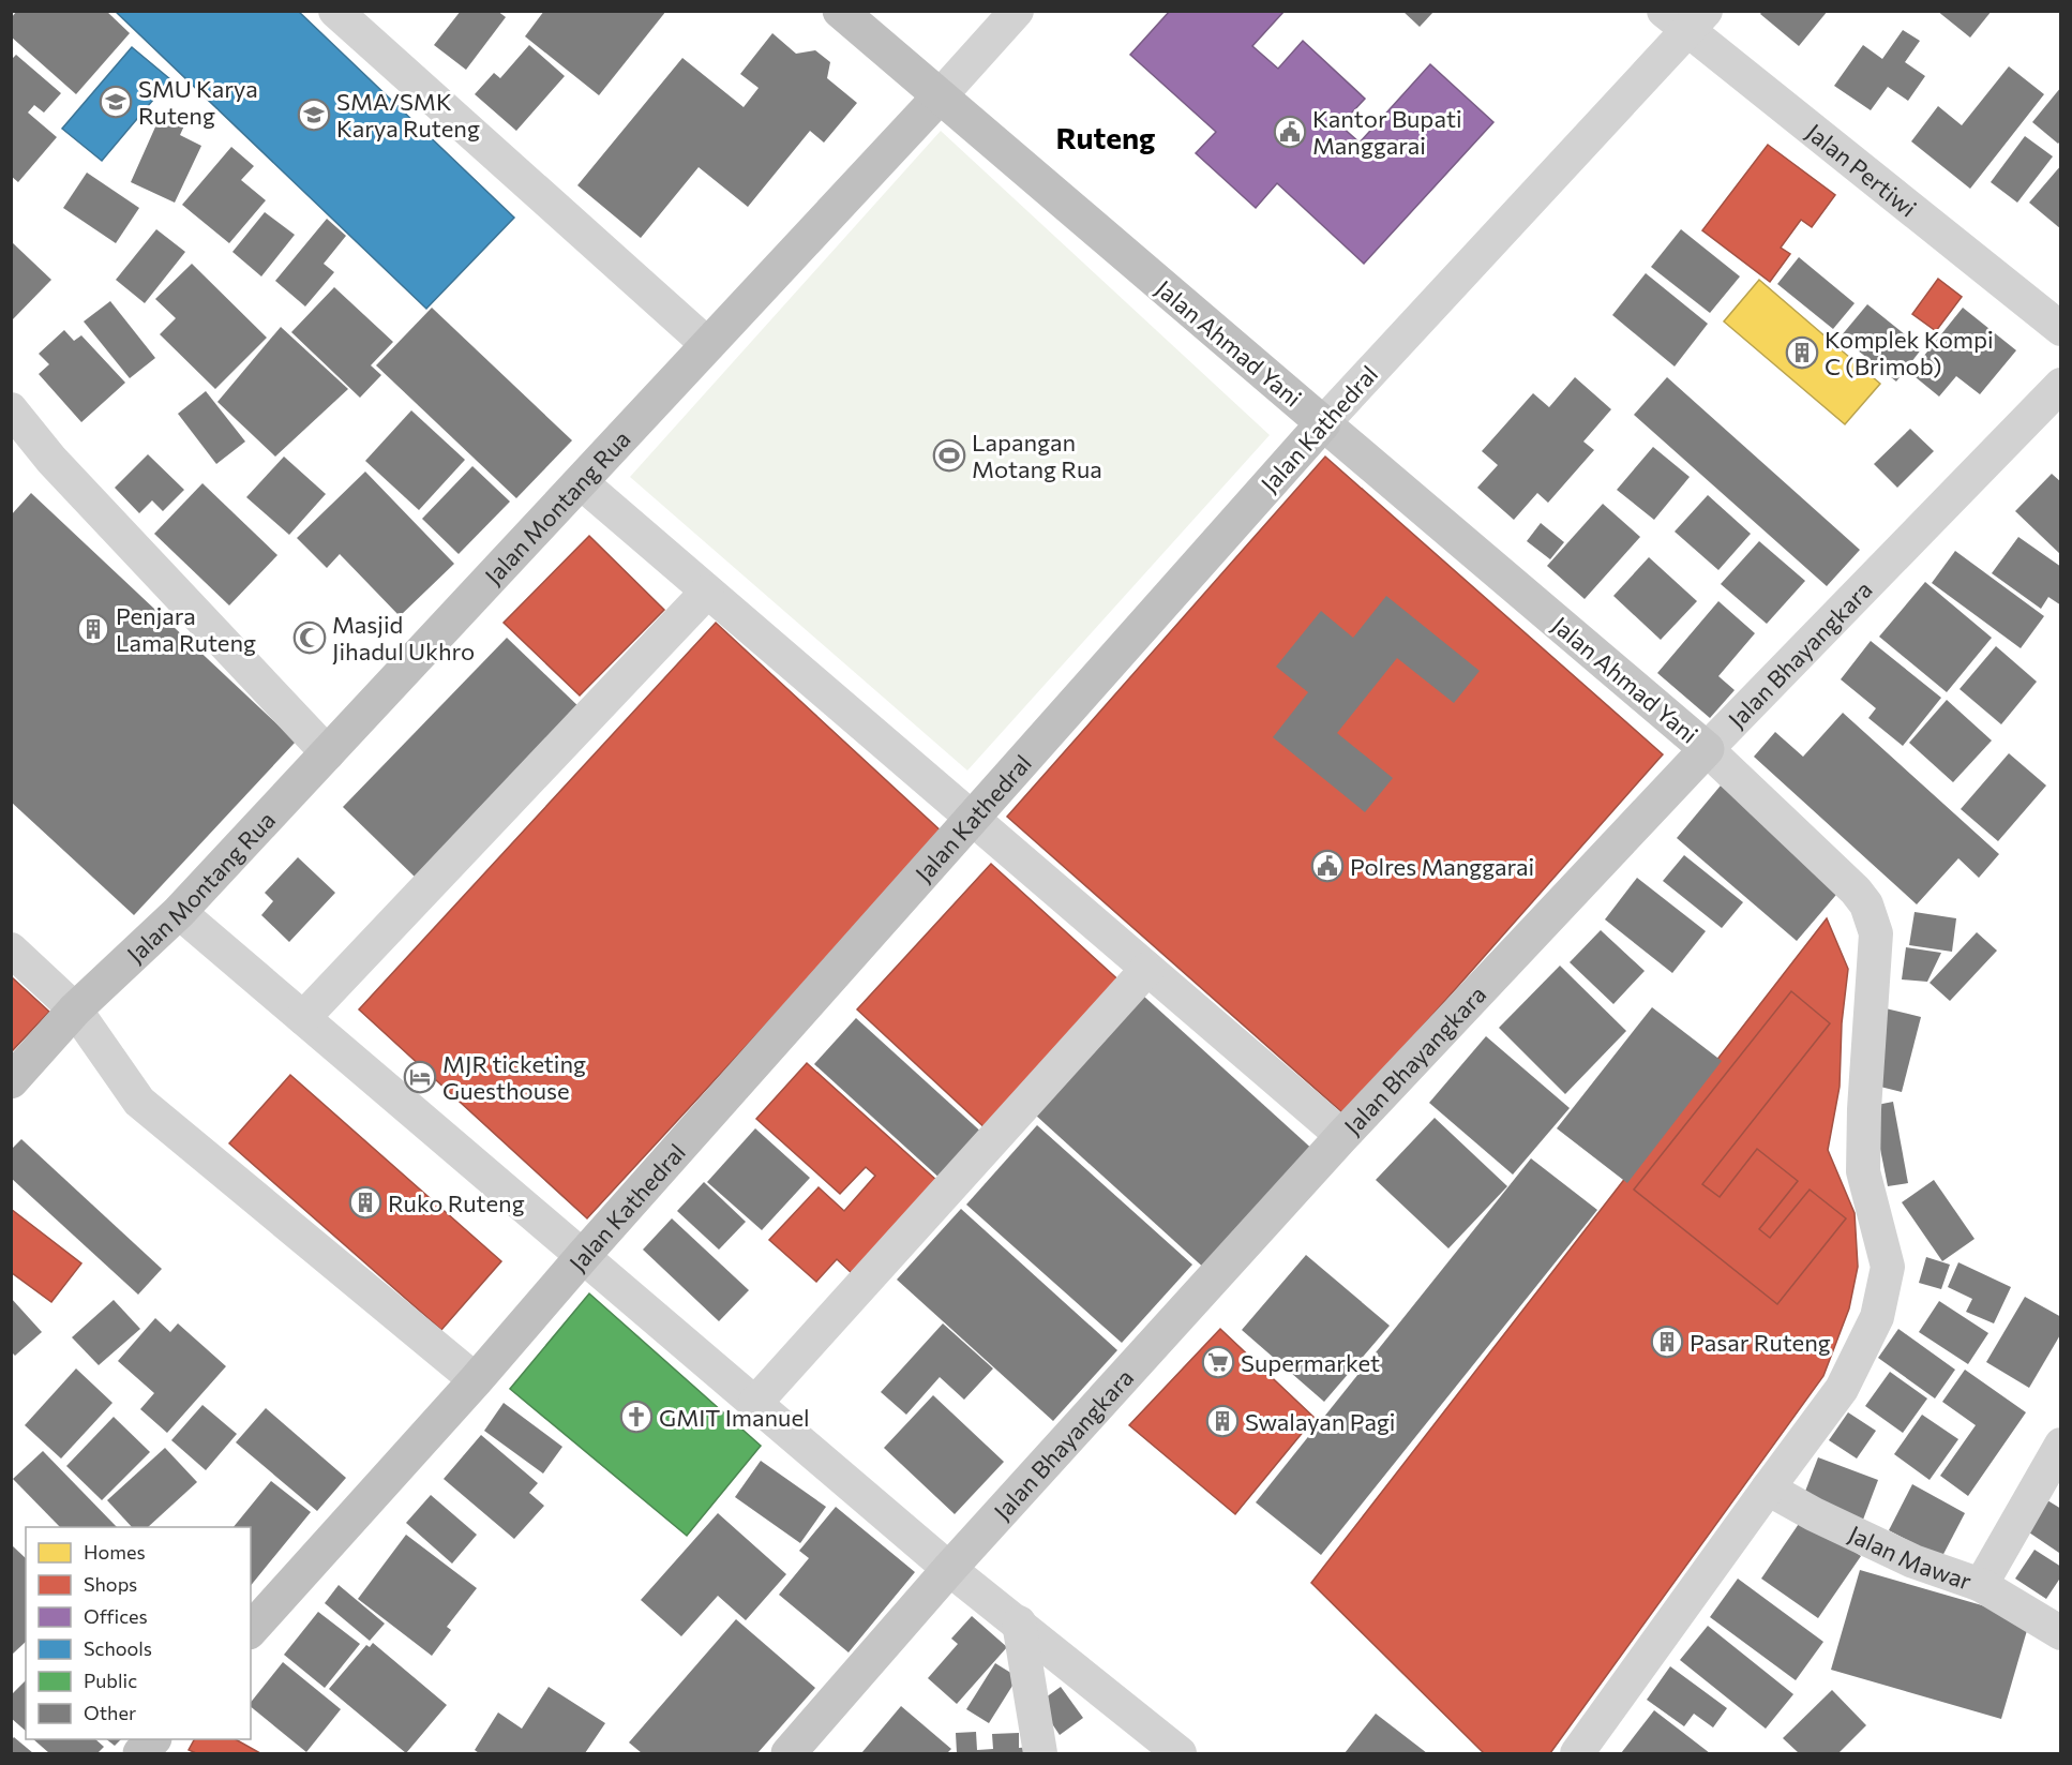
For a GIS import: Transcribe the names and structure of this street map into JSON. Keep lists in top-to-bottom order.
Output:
{
  "streets": {
    "highway": ["Jalan Ahmad Yani", "Jalan Kathedral", "Jalan Montang Rua"],
    "main road": ["Jalan Bhayangkara"],
    "street": ["Jalan Pertiwi", "Jalan Mawar"]
  },
  "crossings": [
    ["Jalan Pertiwi", "Jalan Kathedral"],
    ["Jalan Ahmad Yani", "Jalan Kathedral"],
    ["Jalan Ahmad Yani", "Jalan Montang Rua"],
    ["Jalan Ahmad Yani", "Jalan Bhayangkara"]
  ],
  "districts": ["Ruteng"],
  "places": {
    "school or university": ["SMU Karya Ruteng", "SMA/SMK Karya Ruteng"],
    "public building": ["Kantor Bupati Manggarai", "Polres Manggarai"],
    "building": [
      "Komplek Kompi C (Brimob)",
      "Penjara Lama Ruteng",
      "Ruko Ruteng",
      "Pasar Ruteng",
      "Swalayan Pagi"
    ],
    "sports": ["Lapangan Motang Rua"],
    "mosque": ["Masjid Jihadul Ukhro"],
    "hotel": ["MJR ticketing Guesthouse"],
    "supermarket": ["Supermarket"],
    "church": ["GMIT Imanuel"]
  },
  "legend": [
    "Homes",
    "Shops",
    "Offices",
    "Schools",
    "Public",
    "Other"
  ]
}
